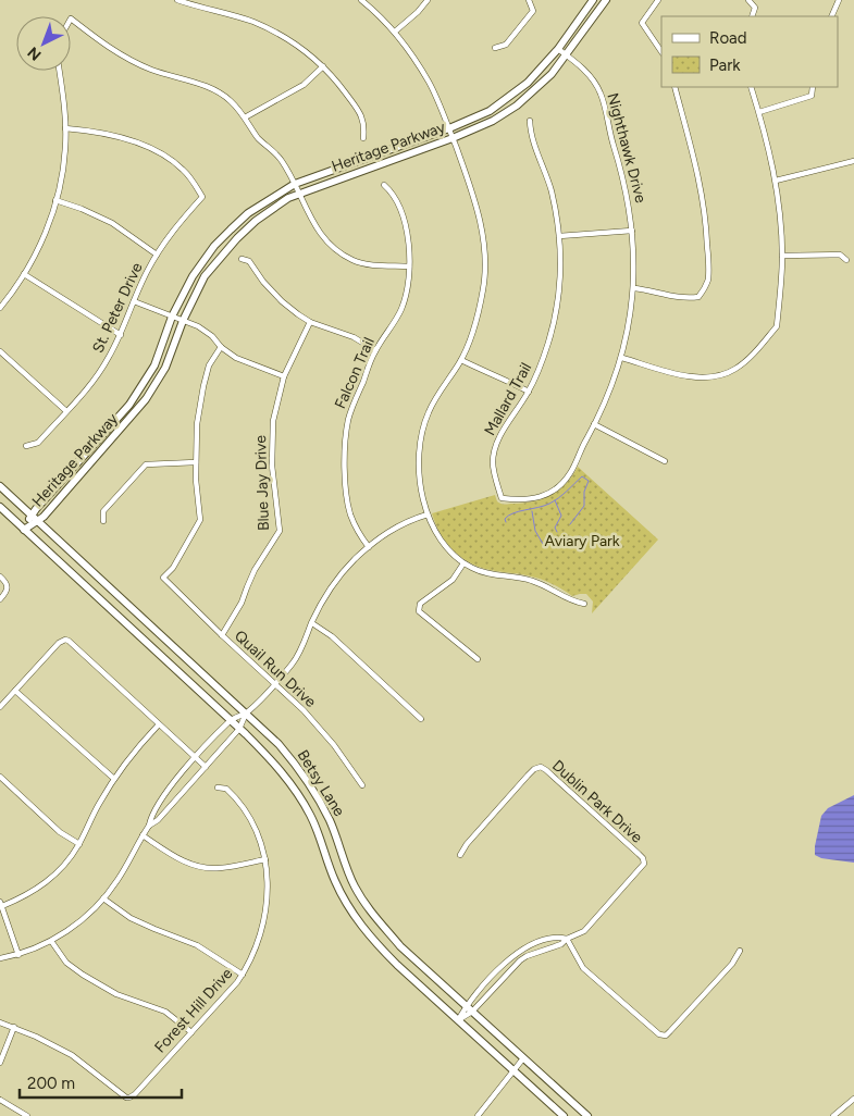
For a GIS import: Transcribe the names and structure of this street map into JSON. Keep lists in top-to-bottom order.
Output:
{
  "streets": {
    "main road": ["Heritage Parkway", "Betsy Lane"],
    "street": [
      "Nighthawk Drive",
      "St. Peter Drive",
      "Falcon Trail",
      "Mallard Trail",
      "Blue Jay Drive",
      "Quail Run Drive",
      "Dublin Park Drive",
      "Forest Hill Drive"
    ]
  },
  "crossings": [
    ["Heritage Parkway", "Nighthawk Drive"],
    ["Heritage Parkway", "Betsy Lane"],
    ["Nighthawk Drive", "Mallard Trail"],
    ["Blue Jay Drive", "Quail Run Drive"],
    ["Betsy Lane", "Dublin Park Drive"]
  ],
  "parks": ["Aviary Park"],
  "legend": ["Road", "Park"],
  "scale_bar": "200 m",
  "north": "bottom left"
}
